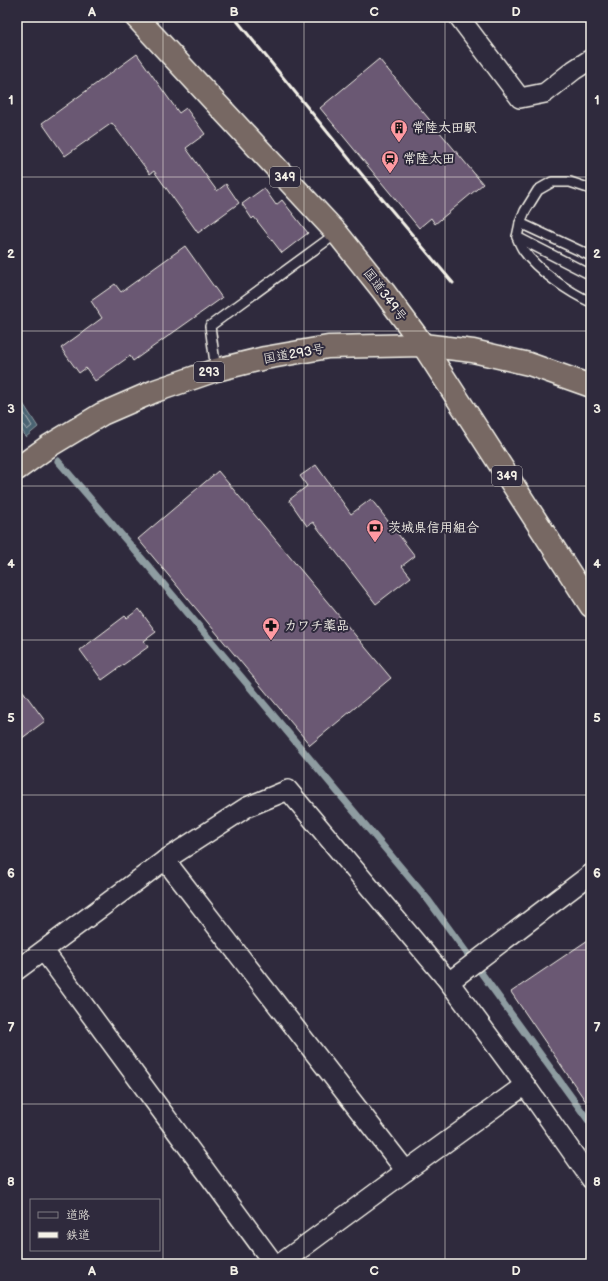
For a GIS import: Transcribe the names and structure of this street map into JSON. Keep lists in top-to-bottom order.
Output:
{
  "streets": {
    "highway": [
      "349",
      "国道349号",
      "国道293号",
      "293"
    ]
  },
  "crossings": [
    ["国道349号", "国道293号"]
  ],
  "places": {
    "building": ["常陸太田駅"],
    "station": ["常陸太田"],
    "bank": ["茨城県信用組合"],
    "pharmacy": ["カワチ薬品"]
  },
  "legend": ["道路", "鉄道"],
  "grid": {
    "columns": [
      "A",
      "B",
      "C",
      "D"
    ],
    "rows": [
      "1",
      "2",
      "3",
      "4",
      "5",
      "6",
      "7",
      "8"
    ]
  }
}
